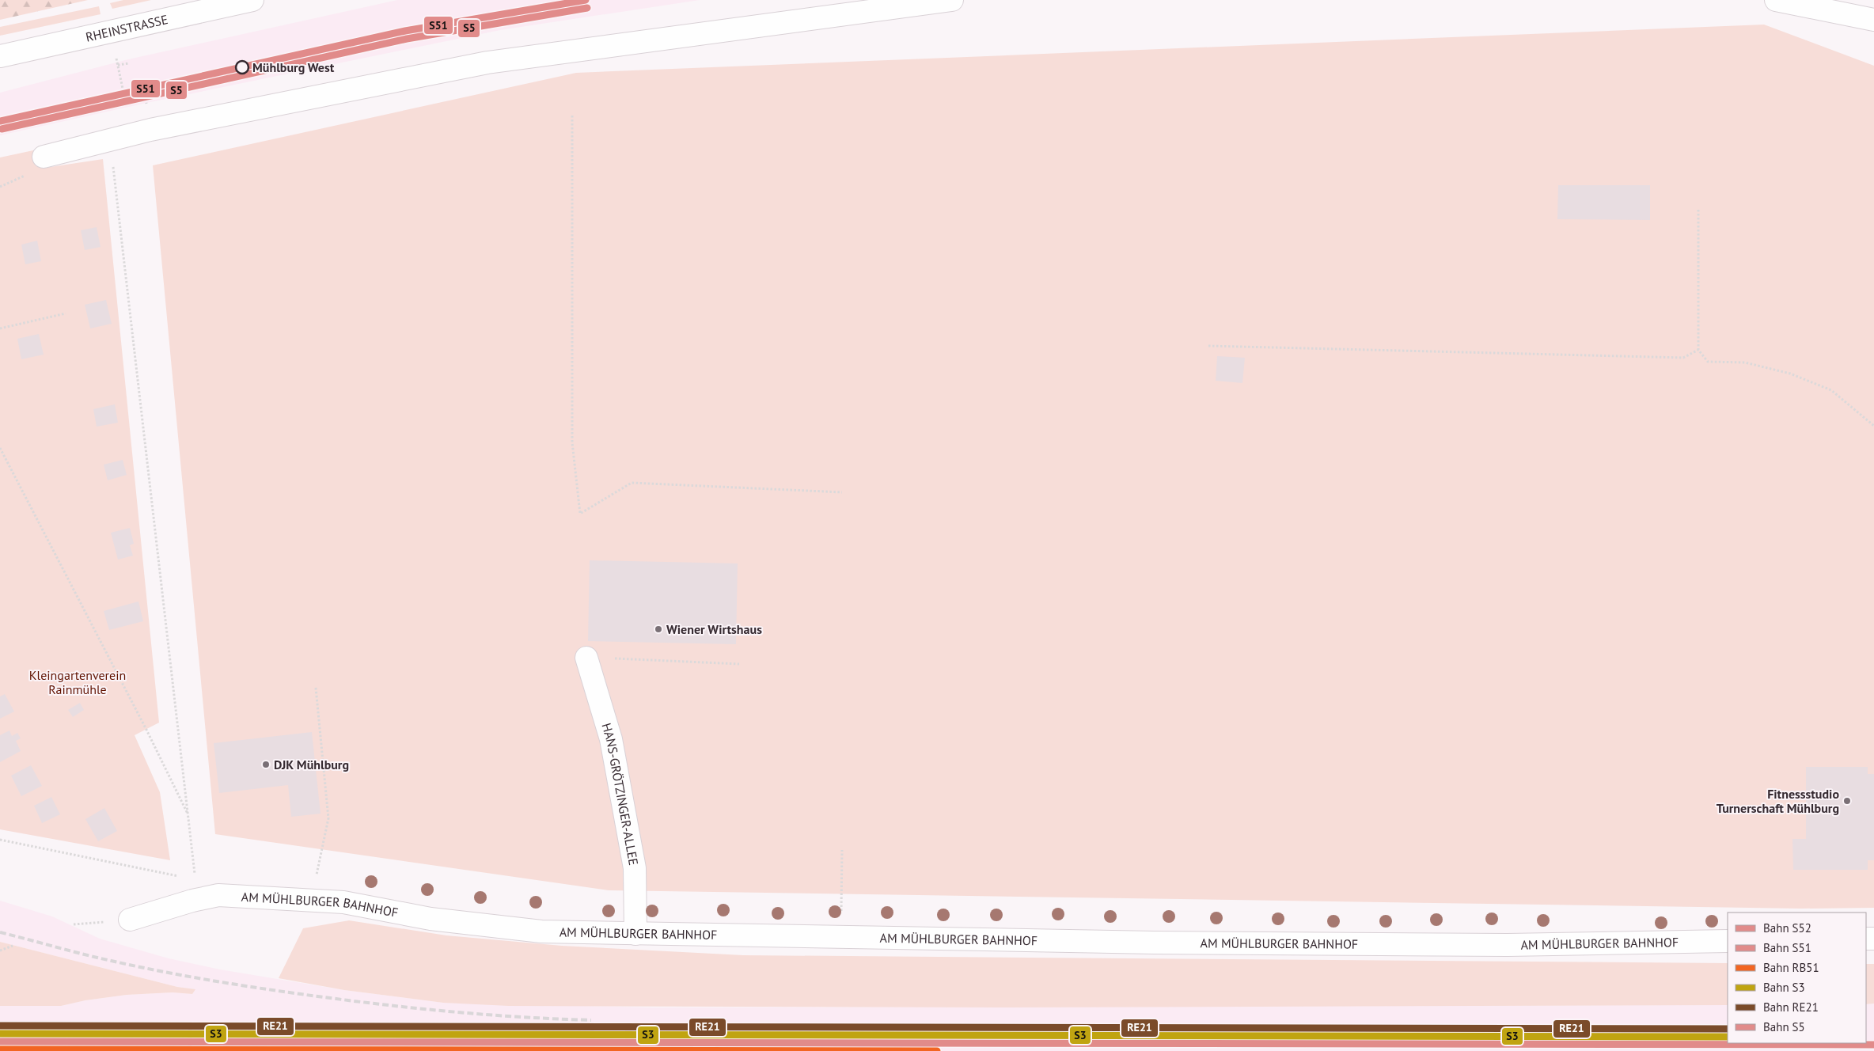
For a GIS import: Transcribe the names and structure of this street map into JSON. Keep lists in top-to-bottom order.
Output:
{
  "streets": {
    "street": ["RHEINSTRASSE", "HANS-GRÖTZINGER-ALLEE", "AM MÜHLBURGER BAHNHOF"]
  },
  "crossings": [
    ["HANS-GRÖTZINGER-ALLEE", "AM MÜHLBURGER BAHNHOF"]
  ],
  "parks": ["Kleingartenverein Rainmühle"],
  "places": [
    "Mühlburg West",
    "Wiener Wirtshaus",
    "DJK Mühlburg",
    "Fitnessstudio Turnerschaft Mühlburg"
  ],
  "lines": [
    "rail line S51",
    "rail line S5",
    "rail line RE21",
    "rail line S3",
    "rail line S52",
    "rail line RB51"
  ],
  "legend": [
    "Bahn S52",
    "Bahn S51",
    "Bahn RB51",
    "Bahn S3",
    "Bahn RE21",
    "Bahn S5"
  ]
}
